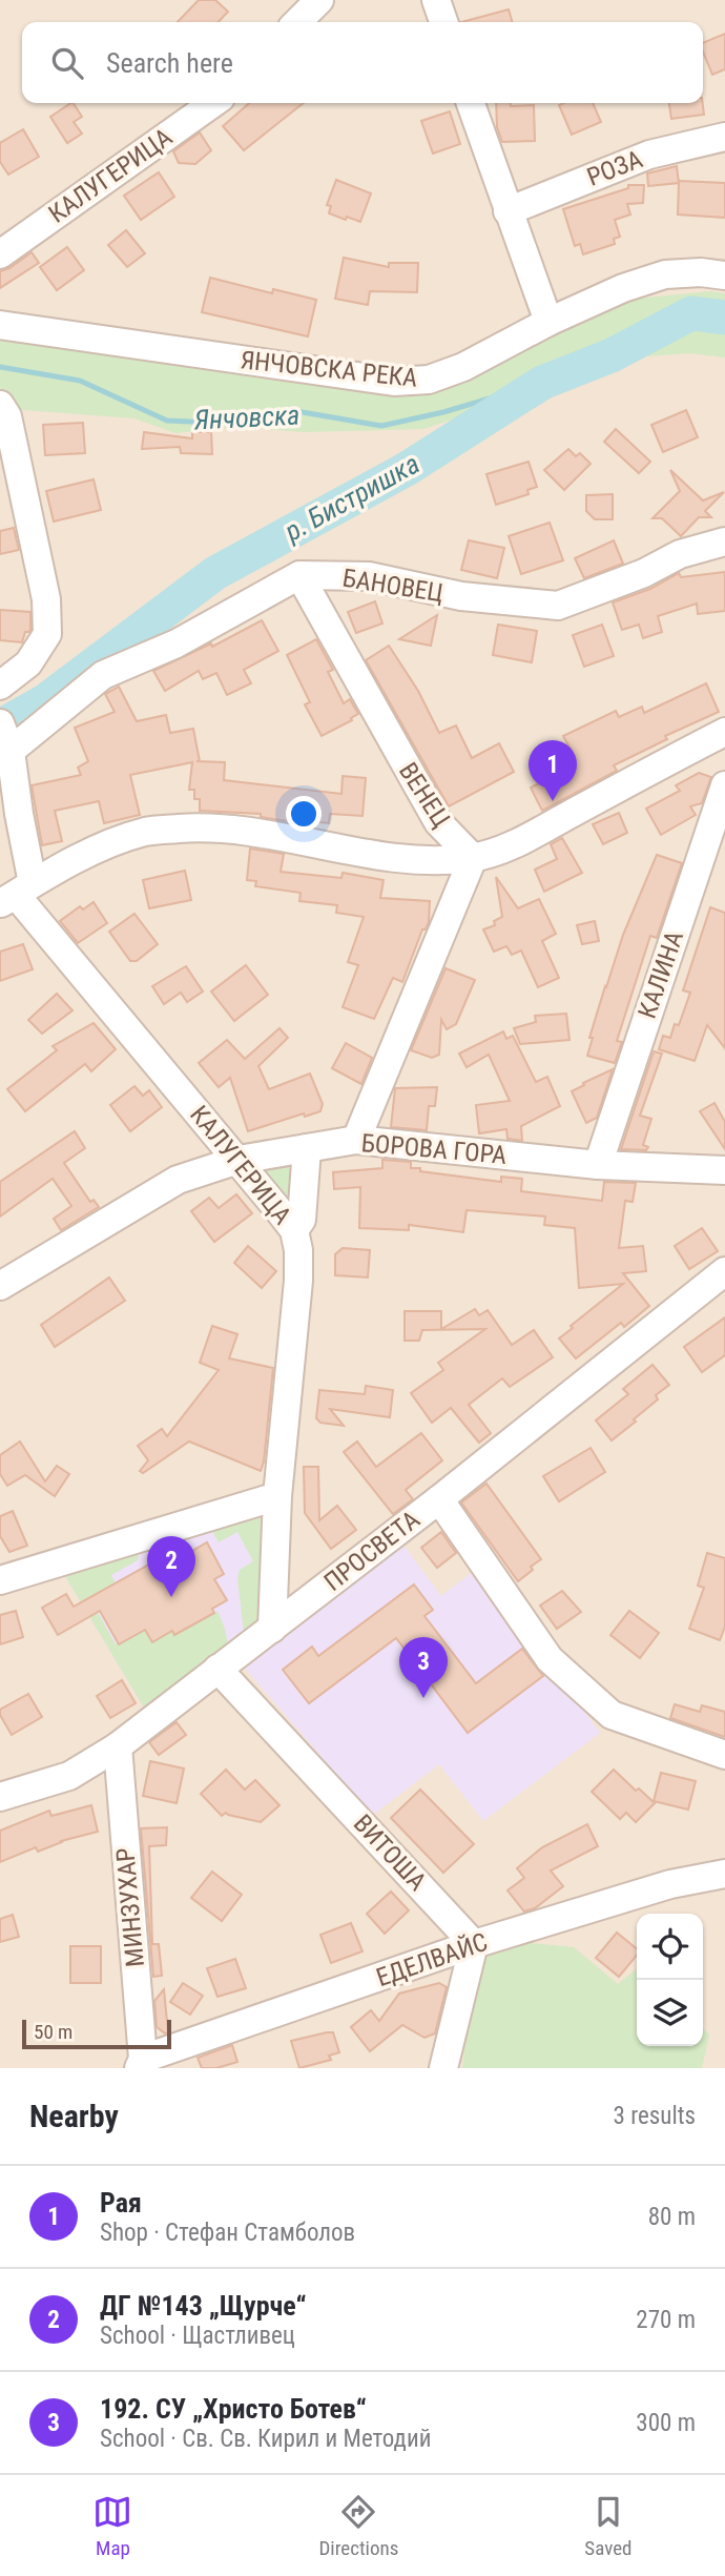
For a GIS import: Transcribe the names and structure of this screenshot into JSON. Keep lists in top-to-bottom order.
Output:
{
  "streets": {
    "street": [
      "РОЗА",
      "КАЛУГЕРИЦА",
      "ЯНЧОВСКА РЕКА",
      "БАНОВЕЦ",
      "ВЕНЕЦ",
      "КАЛИНА",
      "БОРОВА ГОРА",
      "ПРОСВЕТА",
      "ВИТОША",
      "МИНЗУХАР",
      "ЕДЕЛВАЙС"
    ]
  },
  "crossings": [
    ["КАЛУГЕРИЦА", "БАНОВЕЦ"],
    ["КАЛУГЕРИЦА", "БОРОВА ГОРА"],
    ["КАЛУГЕРИЦА", "ПРОСВЕТА"],
    ["БАНОВЕЦ", "ВЕНЕЦ"],
    ["КАЛИНА", "БОРОВА ГОРА"],
    ["ПРОСВЕТА", "ВИТОША"],
    ["ПРОСВЕТА", "МИНЗУХАР"],
    ["ВИТОША", "ЕДЕЛВАЙС"],
    ["МИНЗУХАР", "ЕДЕЛВАЙС"]
  ],
  "water": ["Янчовска", "р. Бистришка"],
  "scale_bar": "50 m",
  "page": {
    "search": "Search here",
    "pins": ["1", "2", "3"],
    "scale": "50 m",
    "heading": ["Nearby", "3 results"],
    "list": [
      {
        "mark": "1",
        "name": "Рая",
        "note": "Shop · Стефан Стамболов",
        "value": "80 m"
      },
      {
        "mark": "2",
        "name": "ДГ №143 „Щурче“",
        "note": "School · Щастливец",
        "value": "270 m"
      },
      {
        "mark": "3",
        "name": "192. СУ „Христо Ботев“",
        "note": "School · Св. Св. Кирил и Методий",
        "value": "300 m"
      }
    ],
    "nav": ["Map", "Directions", "Saved"]
  }
}
